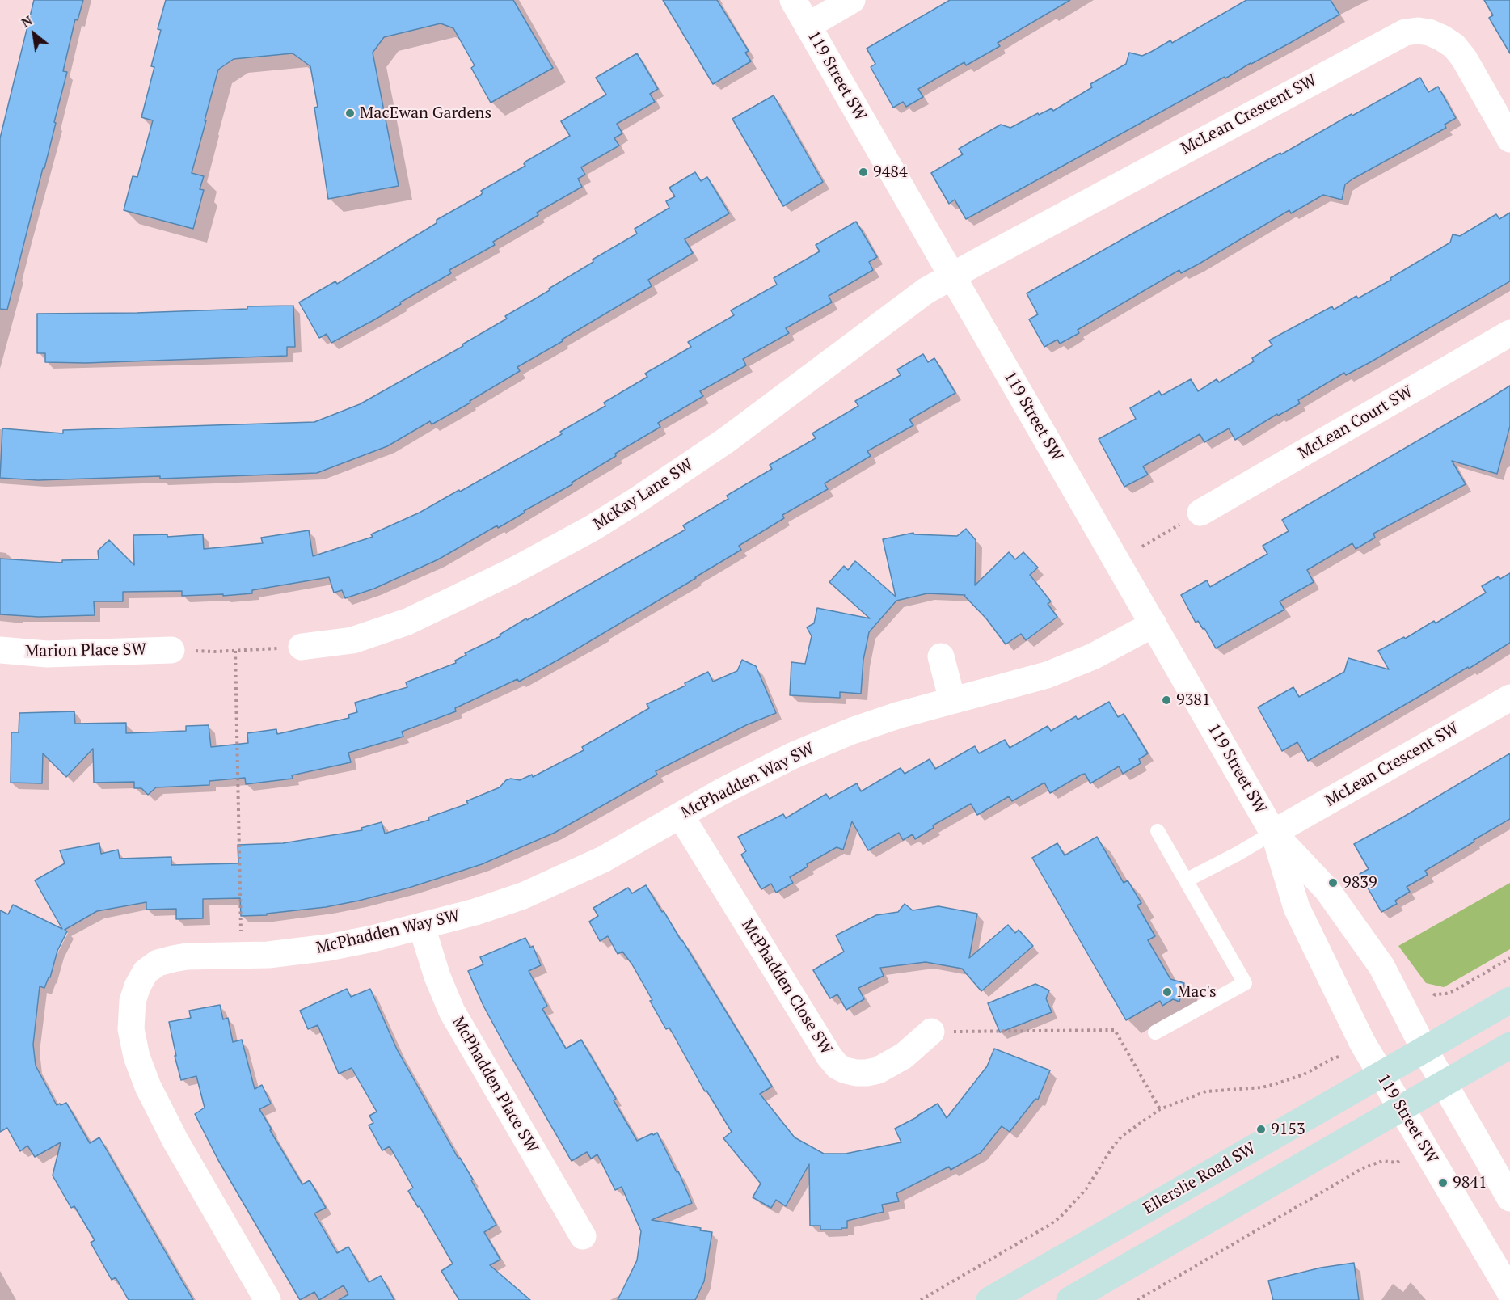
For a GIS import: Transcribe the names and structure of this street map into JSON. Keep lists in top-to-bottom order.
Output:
{
  "streets": {
    "main road": ["Ellerslie Road SW"],
    "street": [
      "119 Street SW",
      "McLean Crescent SW",
      "McLean Court SW",
      "McKay Lane SW",
      "Marion Place SW",
      "McPhadden Way SW",
      "McPhadden Close SW",
      "McPhadden Place SW"
    ]
  },
  "crossings": [
    ["119 Street SW", "McLean Crescent SW"],
    ["119 Street SW", "McKay Lane SW"],
    ["119 Street SW", "McPhadden Way SW"],
    ["119 Street SW", "Ellerslie Road SW"],
    ["McLean Crescent SW", "McKay Lane SW"],
    ["McPhadden Way SW", "McPhadden Close SW"],
    ["McPhadden Way SW", "McPhadden Place SW"]
  ],
  "places": [
    "MacEwan Gardens",
    "9484",
    "9381",
    "9839",
    "Mac's",
    "9153",
    "9841"
  ],
  "north": "top left"
}
